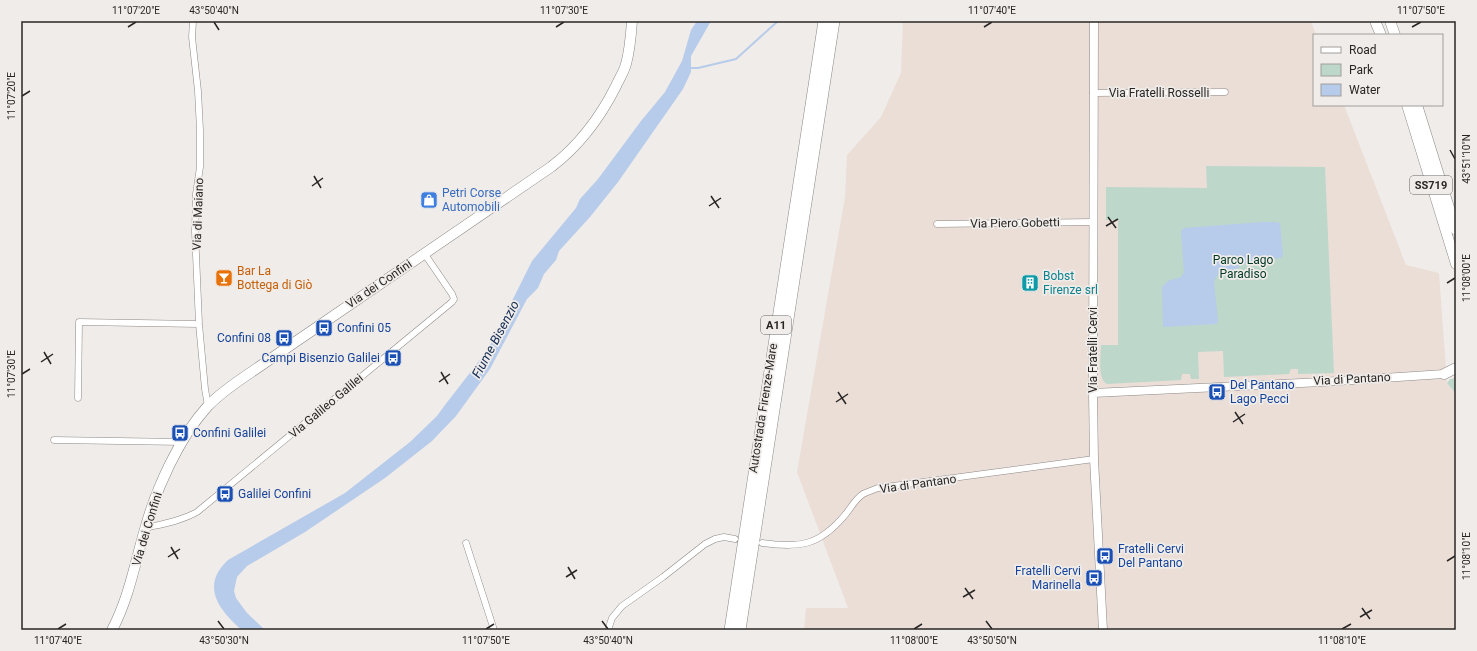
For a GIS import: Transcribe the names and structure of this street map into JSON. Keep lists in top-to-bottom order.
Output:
{
  "streets": {
    "highway": ["A11", "Autostrada Firenze-Mare"],
    "main road": ["SS719", "Via dei Confini"],
    "street": [
      "Via Fratelli Rosselli",
      "Via di Maiano",
      "Via Piero Gobetti",
      "Via Fratelli Cervi",
      "Via di Pantano",
      "Via Galileo Galilei"
    ]
  },
  "crossings": [
    ["Via Fratelli Rosselli", "Via Fratelli Cervi"],
    ["Via di Maiano", "Via dei Confini"],
    ["Via Piero Gobetti", "Via Fratelli Cervi"],
    ["Via dei Confini", "Via Galileo Galilei"],
    ["Via Fratelli Cervi", "Via di Pantano"]
  ],
  "water": ["Fiume Bisenzio"],
  "parks": ["Parco Lago Paradiso"],
  "places": {
    "shop": ["Petri Corse Automobili"],
    "bar": ["Bar La Bottega di Giò"],
    "building": ["Bobst Firenze srl"],
    "bus stop": [
      "Confini 05",
      "Confini 08",
      "Campi Bisenzio Galilei",
      "Del Pantano Lago Pecci",
      "Confini Galilei",
      "Galilei Confini",
      "Fratelli Cervi Del Pantano",
      "Fratelli Cervi Marinella"
    ]
  },
  "legend": ["Road", "Park", "Water"],
  "coordinates": [
    "11°07'20\"E",
    "43°50'40\"N",
    "11°07'30\"E",
    "11°07'40\"E",
    "11°07'50\"E",
    "43°51'10\"N",
    "11°08'00\"E",
    "11°08'10\"E",
    "43°50'30\"N",
    "43°50'50\"N"
  ]
}
